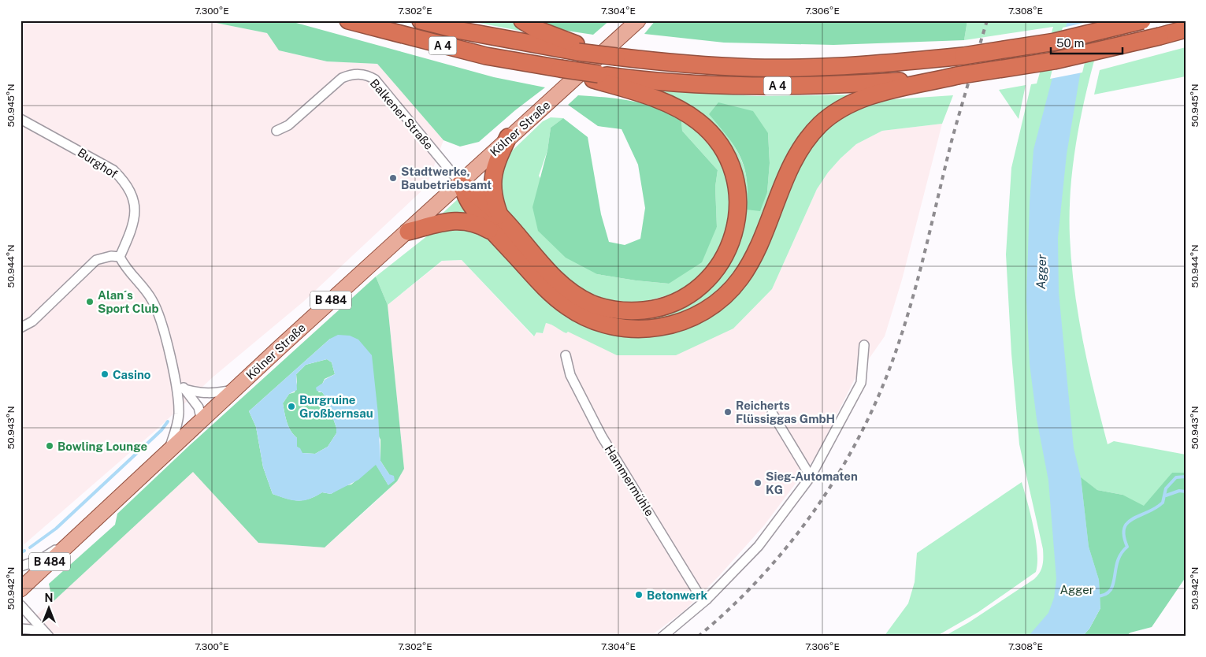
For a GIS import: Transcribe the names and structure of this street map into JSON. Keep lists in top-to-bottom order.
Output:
{
  "streets": {
    "highway": ["A 4"],
    "main road": ["Kölner Straße", "B 484"],
    "street": ["Balkener Straße", "Burghof", "Hammermühle"]
  },
  "crossings": [
    ["Balkener Straße", "Kölner Straße"]
  ],
  "water": ["Agger"],
  "parks": ["Agger"],
  "places": [
    "Stadtwerke, Baubetriebsamt",
    "Alan´s Sport Club",
    "Casino",
    "Burgruine Großbernsau",
    "Reicherts Flüssiggas GmbH",
    "Bowling Lounge",
    "Sieg-Automaten KG",
    "Betonwerk"
  ],
  "scale_bar": "50 m",
  "north": "top",
  "coordinates": [
    "7.300°E",
    "7.302°E",
    "7.304°E",
    "7.306°E",
    "7.308°E",
    "50.945°N",
    "50.944°N",
    "50.943°N",
    "50.942°N"
  ]
}
